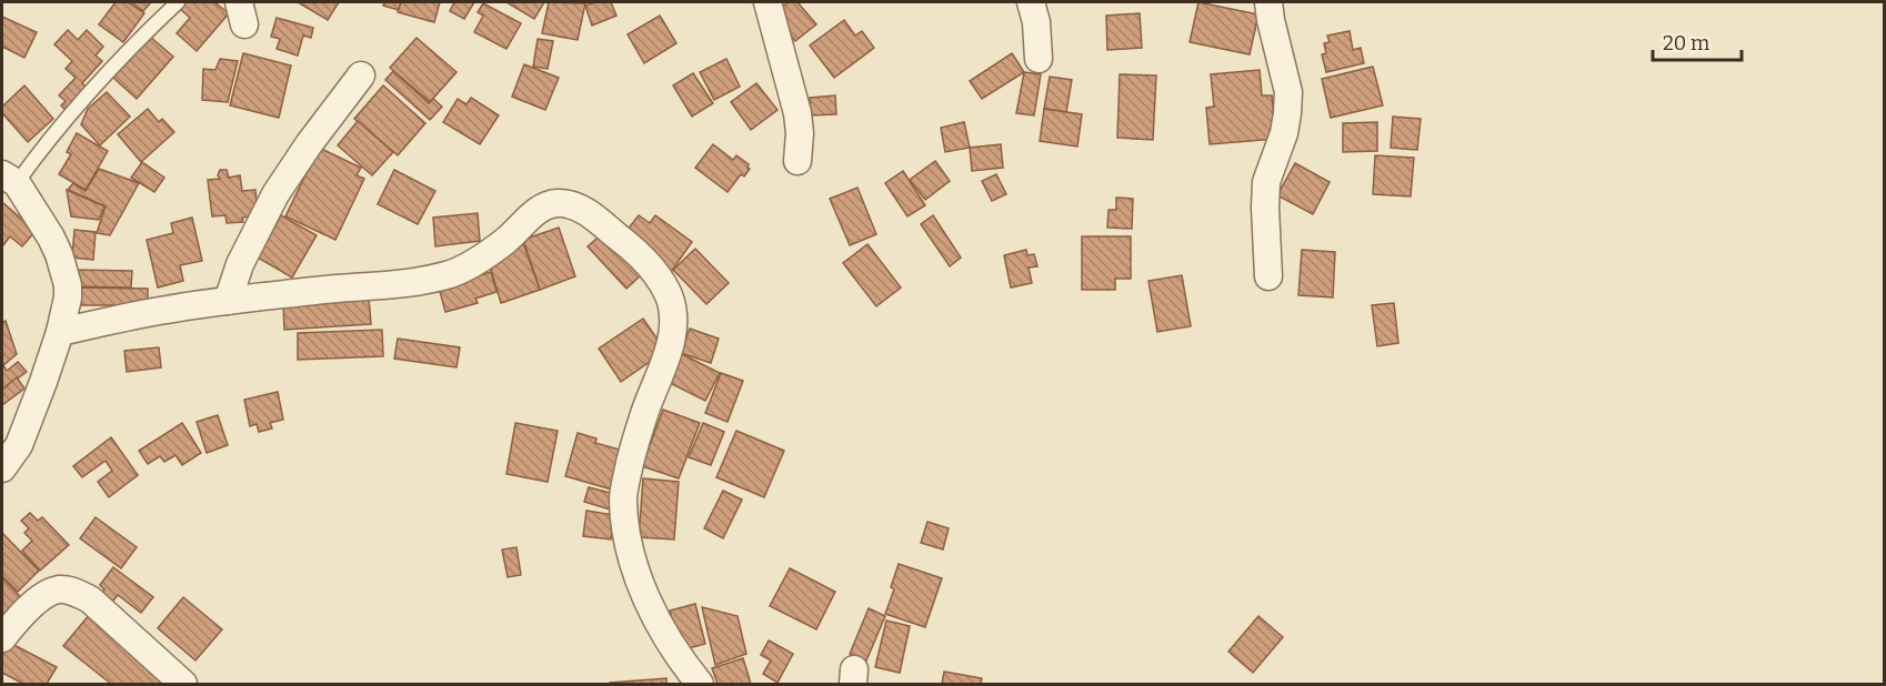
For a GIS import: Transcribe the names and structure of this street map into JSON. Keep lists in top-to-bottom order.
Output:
{
  "scale_bar": "20 m"
}
